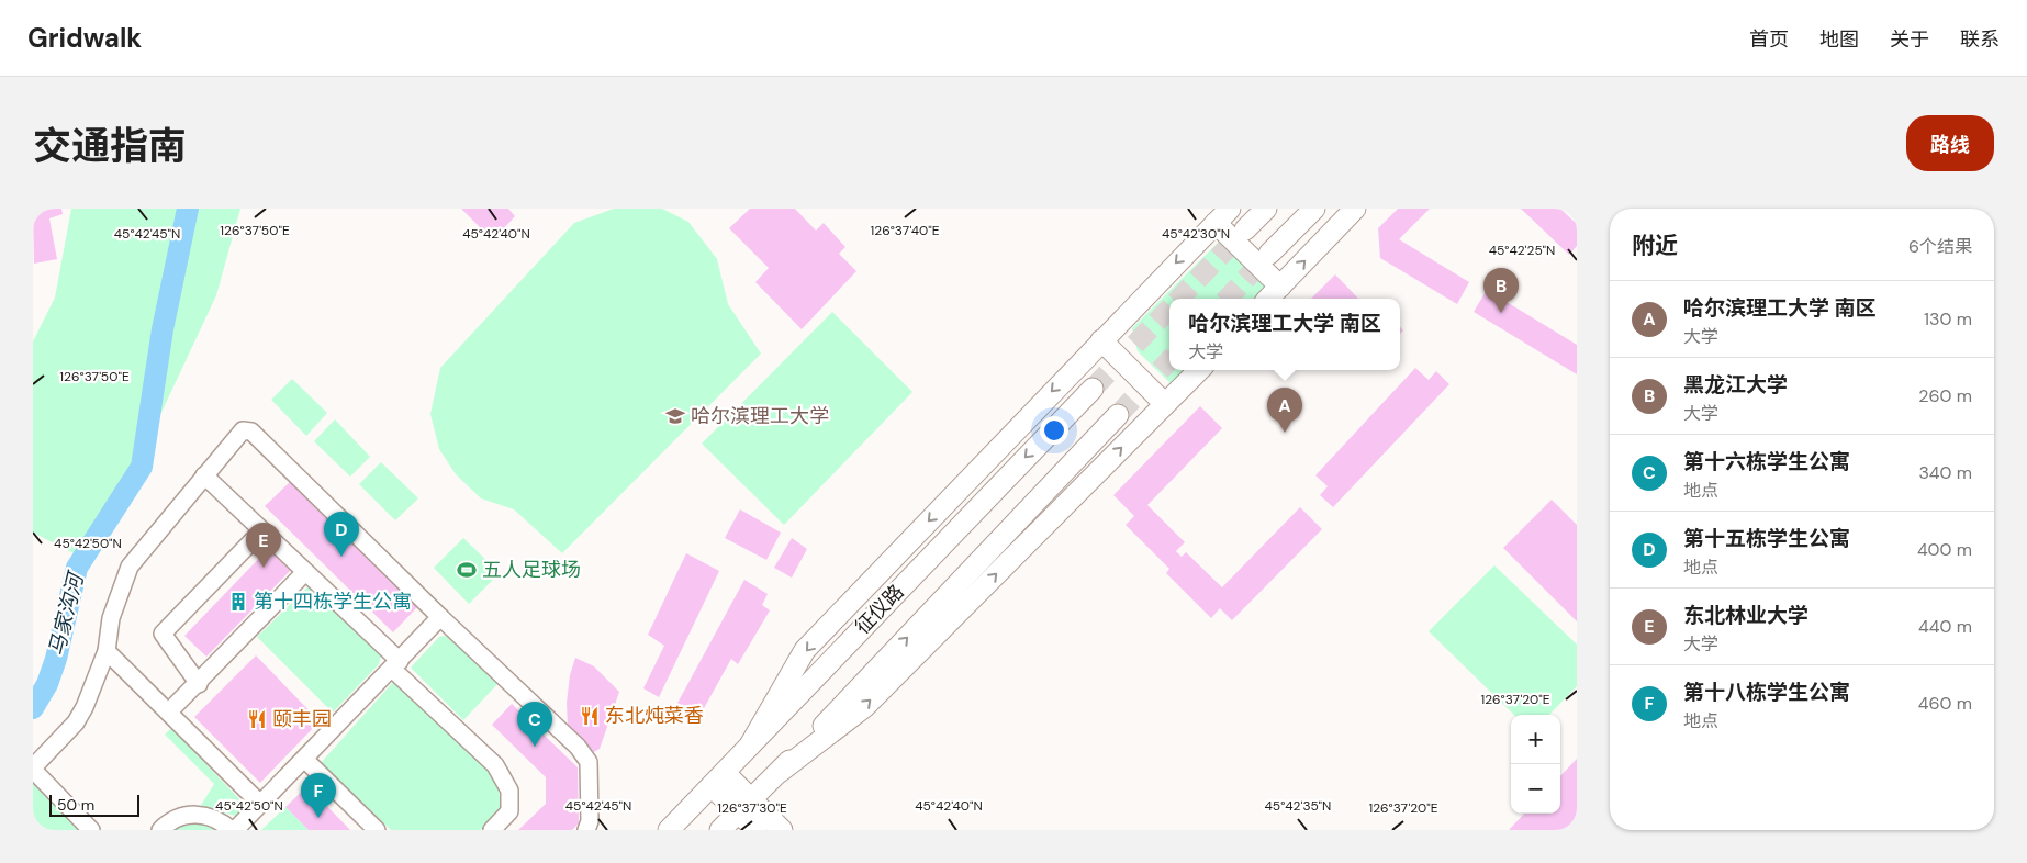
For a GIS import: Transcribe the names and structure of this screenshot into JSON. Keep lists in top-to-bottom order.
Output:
{
  "streets": {
    "main road": ["征仪路"]
  },
  "water": ["马家沟河"],
  "places": {
    "school or university": ["哈尔滨理工大学"],
    "sports": ["五人足球场"],
    "building": ["第十四栋学生公寓"],
    "restaurant": ["东北炖菜香", "颐丰园"]
  },
  "scale_bar": "50 m",
  "page": {
    "header": "Gridwalk",
    "nav": [
      "首页",
      "地图",
      "关于",
      "联系"
    ],
    "title": "交通指南",
    "buttons": "路线",
    "heading": ["附近", "6个结果"],
    "pins": [
      "B",
      "A",
      "D",
      "E",
      "C",
      "F"
    ],
    "list": [
      {
        "mark": "A",
        "name": "哈尔滨理工大学 南区",
        "note": "大学",
        "value": "130 m"
      },
      {
        "mark": "B",
        "name": "黑龙江大学",
        "note": "大学",
        "value": "260 m"
      },
      {
        "mark": "C",
        "name": "第十六栋学生公寓",
        "note": "地点",
        "value": "340 m"
      },
      {
        "mark": "D",
        "name": "第十五栋学生公寓",
        "note": "地点",
        "value": "400 m"
      },
      {
        "mark": "E",
        "name": "东北林业大学",
        "note": "大学",
        "value": "440 m"
      },
      {
        "mark": "F",
        "name": "第十八栋学生公寓",
        "note": "地点",
        "value": "460 m"
      }
    ],
    "popup": ["哈尔滨理工大学 南区", "大学"],
    "map_buttons": ["+", "−"],
    "scale": "50 m"
  },
  "coordinates": [
    "126°37'50\"E",
    "126°37'40\"E",
    "45°42'45\"N",
    "45°42'40\"N",
    "45°42'30\"N",
    "45°42'25\"N",
    "45°42'50\"N",
    "126°37'20\"E",
    "45°42'35\"N",
    "126°37'30\"E"
  ]
}
